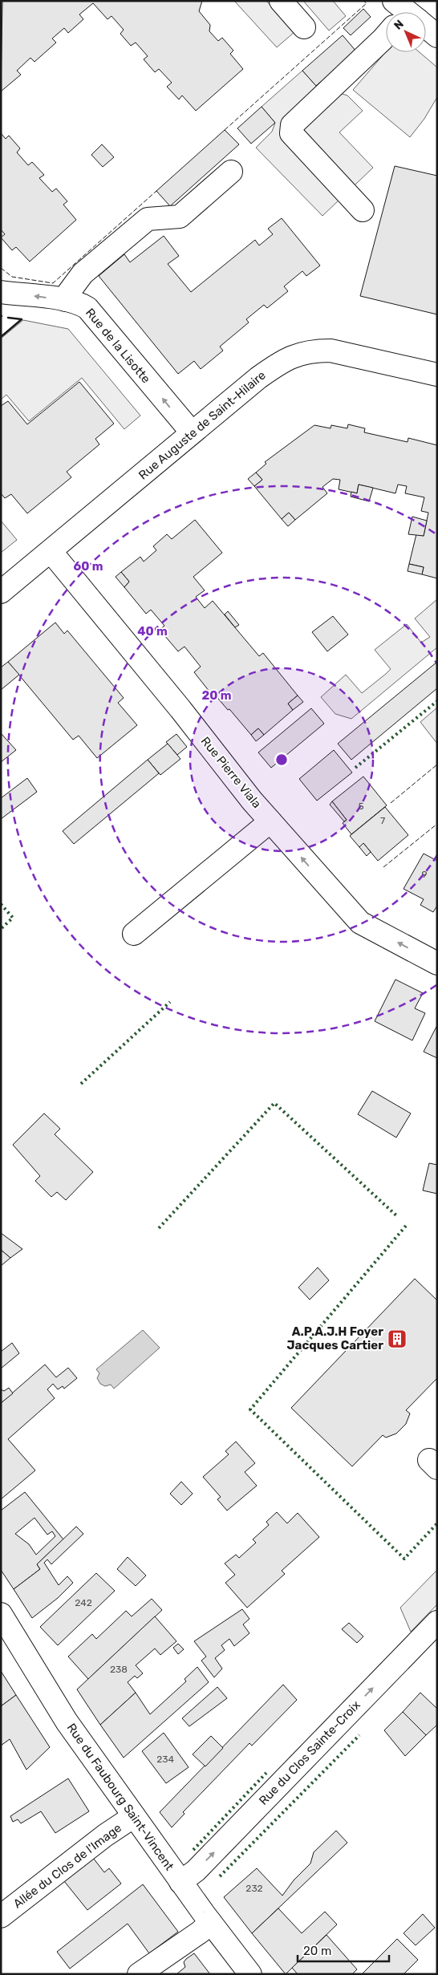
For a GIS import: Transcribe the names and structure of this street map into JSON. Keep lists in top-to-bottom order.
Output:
{
  "streets": {
    "street": [
      "Rue de la Lisotte",
      "Rue Auguste de Saint-Hilaire",
      "Rue Pierre Viala",
      "Rue du Clos Sainte-Croix",
      "Rue du Faubourg Saint-Vincent",
      "Allée du Clos de l'Image"
    ]
  },
  "crossings": [
    ["Rue de la Lisotte", "Rue Auguste de Saint-Hilaire"],
    ["Rue Auguste de Saint-Hilaire", "Rue Pierre Viala"],
    ["Rue du Clos Sainte-Croix", "Rue du Faubourg Saint-Vincent"],
    ["Rue du Faubourg Saint-Vincent", "Allée du Clos de l'Image"]
  ],
  "one_way": ["Rue de la Lisotte", "Rue Pierre Viala", "Rue du Clos Sainte-Croix"],
  "places": {
    "building": ["A.P.A.J.H Foyer Jacques Cartier"]
  },
  "house_numbers": [
    "5",
    "7",
    "9",
    "242",
    "238",
    "234",
    "232"
  ],
  "scale_bar": "20 m",
  "north": "top left",
  "rings": ["60 m", "40 m", "20 m"]
}
